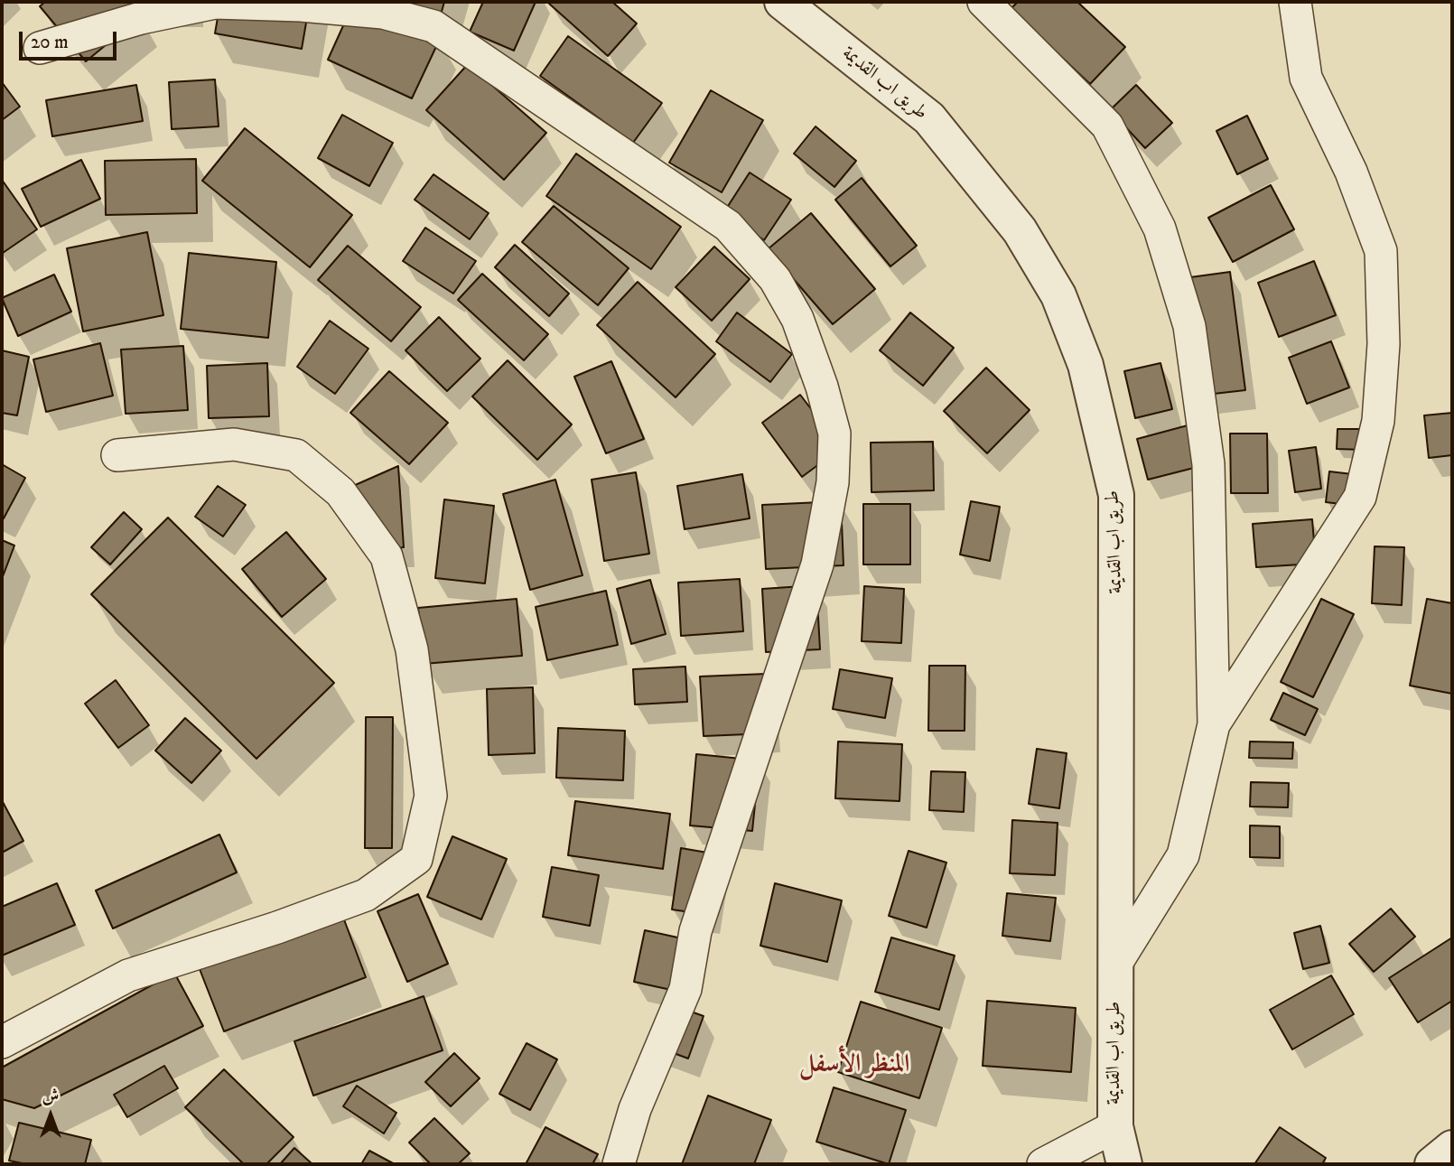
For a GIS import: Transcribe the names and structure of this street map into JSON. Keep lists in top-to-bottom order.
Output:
{
  "streets": {
    "street": ["طريق اب القديمة"]
  },
  "districts": ["المنظر الأسفل"],
  "scale_bar": "20 m",
  "north": "top"
}
